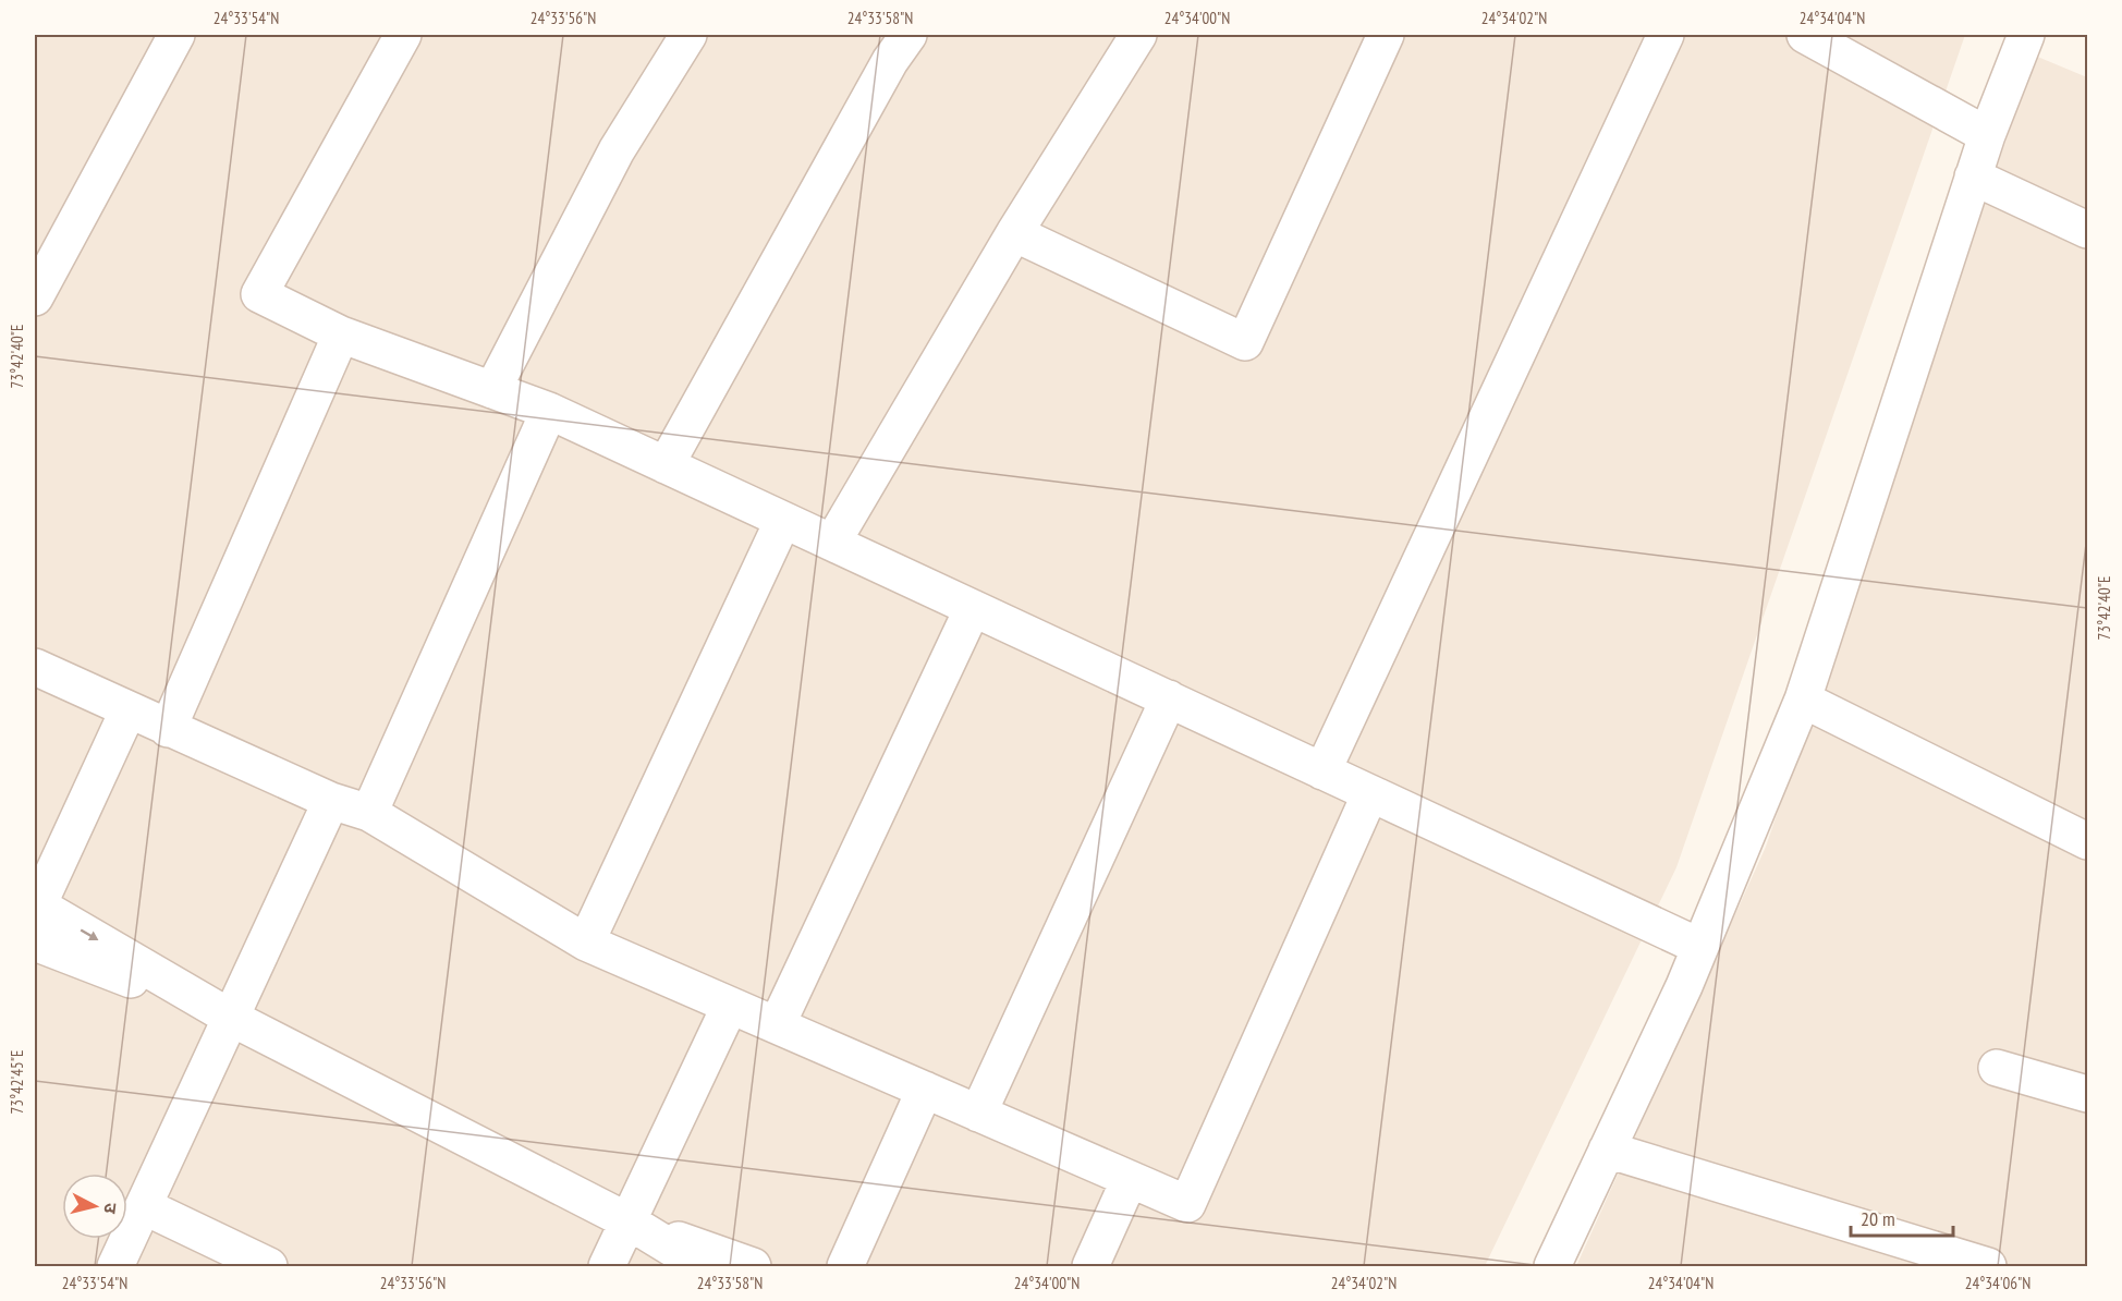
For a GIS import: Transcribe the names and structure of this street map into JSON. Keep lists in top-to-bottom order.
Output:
{
  "scale_bar": "20 m",
  "north": "right",
  "coordinates": [
    "24°33'54\"N",
    "24°33'56\"N",
    "24°33'58\"N",
    "24°34'00\"N",
    "24°34'02\"N",
    "24°34'04\"N",
    "73°42'40\"E",
    "73°42'45\"E",
    "24°34'06\"N"
  ]
}
